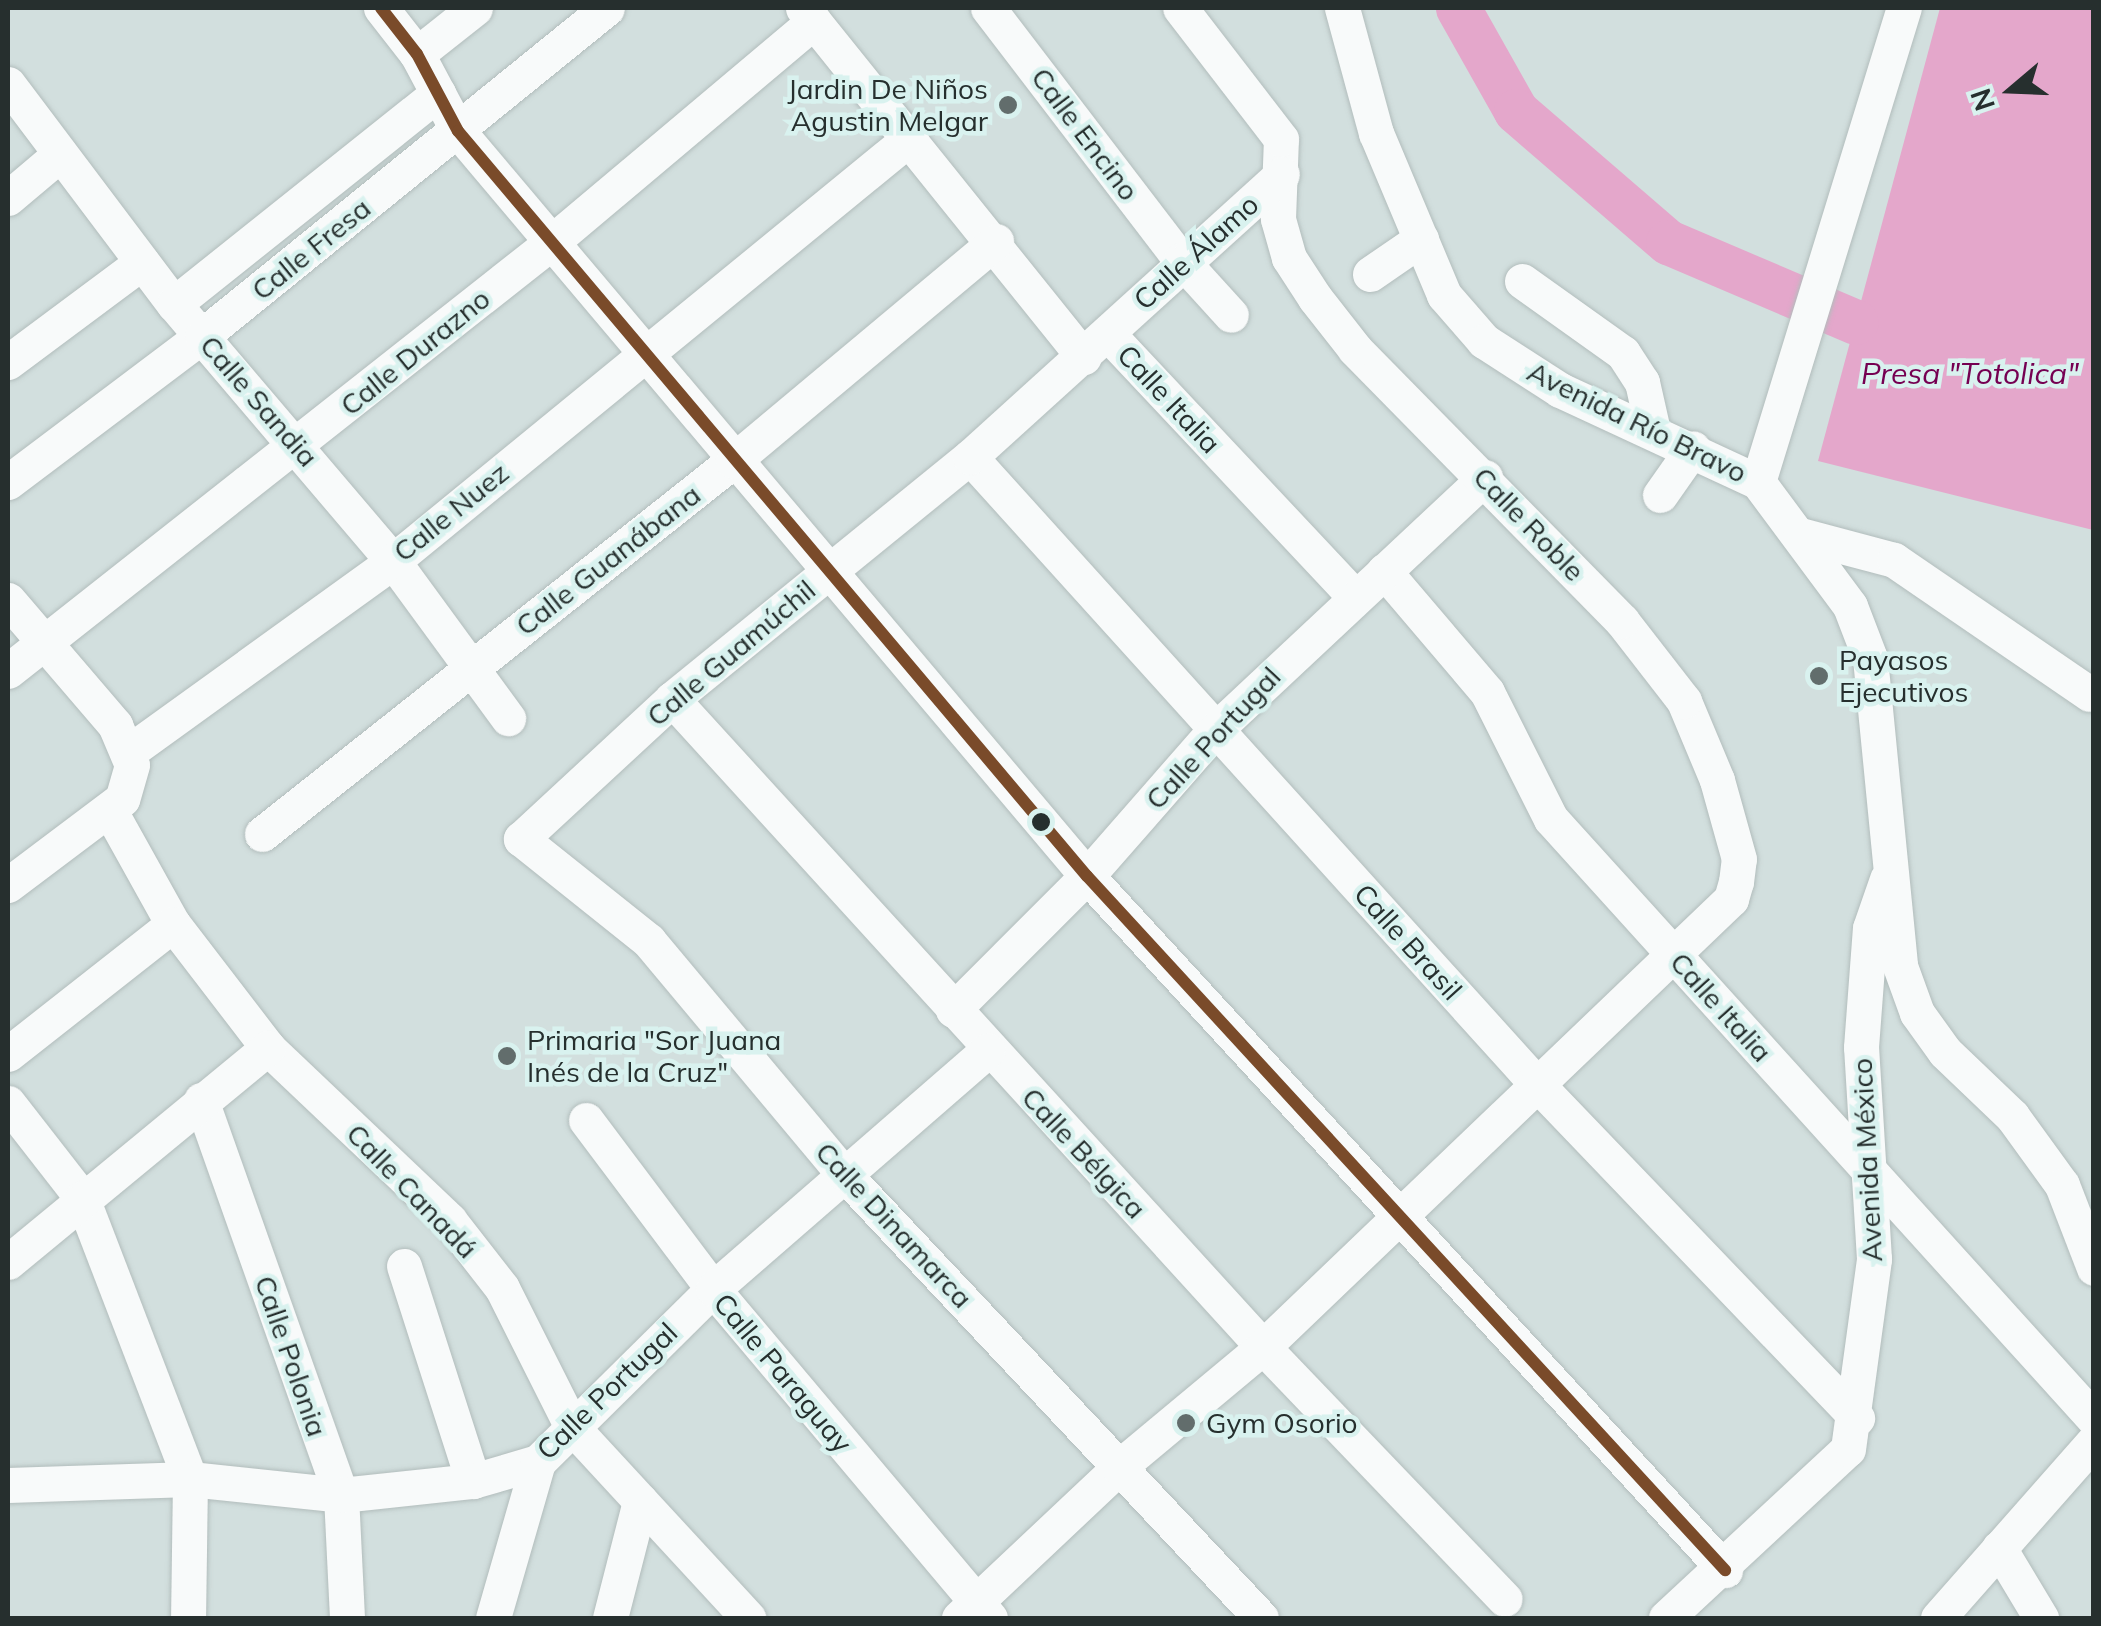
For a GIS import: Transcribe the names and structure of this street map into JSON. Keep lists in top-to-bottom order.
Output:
{
  "streets": {
    "street": [
      "Calle Encino",
      "Calle Fresa",
      "Calle Álamo",
      "Calle Durazno",
      "Calle Italia",
      "Calle Sandia",
      "Avenida Río Bravo",
      "Calle Nuez",
      "Calle Roble",
      "Calle Guanábana",
      "Calle Guamúchil",
      "Calle Portugal",
      "Calle Brasil",
      "Calle Bélgica",
      "Avenida México",
      "Calle Canadá",
      "Calle Dinamarca",
      "Calle Polonia",
      "Calle Paraguay"
    ]
  },
  "crossings": [
    ["Calle Encino", "Calle Álamo"],
    ["Calle Fresa", "Calle Sandia"],
    ["Calle Álamo", "Calle Italia"],
    ["Calle Álamo", "Calle Roble"],
    ["Calle Álamo", "Calle Guamúchil"],
    ["Calle Durazno", "Calle Italia"],
    ["Calle Durazno", "Calle Sandia"],
    ["Calle Italia", "Calle Nuez"],
    ["Calle Italia", "Calle Roble"],
    ["Calle Italia", "Calle Guanábana"],
    ["Calle Italia", "Calle Guamúchil"],
    ["Calle Italia", "Calle Portugal"],
    ["Calle Italia", "Avenida México"],
    ["Calle Sandia", "Calle Nuez"],
    ["Calle Sandia", "Calle Guanábana"],
    ["Avenida Río Bravo", "Avenida México"],
    ["Calle Roble", "Calle Portugal"],
    ["Calle Guamúchil", "Calle Brasil"],
    ["Calle Guamúchil", "Calle Bélgica"],
    ["Calle Guamúchil", "Calle Dinamarca"],
    ["Calle Portugal", "Calle Brasil"],
    ["Calle Portugal", "Calle Bélgica"],
    ["Calle Portugal", "Calle Canadá"],
    ["Calle Portugal", "Calle Dinamarca"],
    ["Calle Portugal", "Calle Polonia"],
    ["Calle Portugal", "Calle Paraguay"],
    ["Calle Brasil", "Avenida México"]
  ],
  "water": ["Presa \"Totolica\""],
  "places": [
    "Jardin De Niños Agustin Melgar",
    "Payasos Ejecutivos",
    "Primaria \"Sor Juana Inés de la Cruz\"",
    "Gym Osorio"
  ],
  "north": "left"
}
